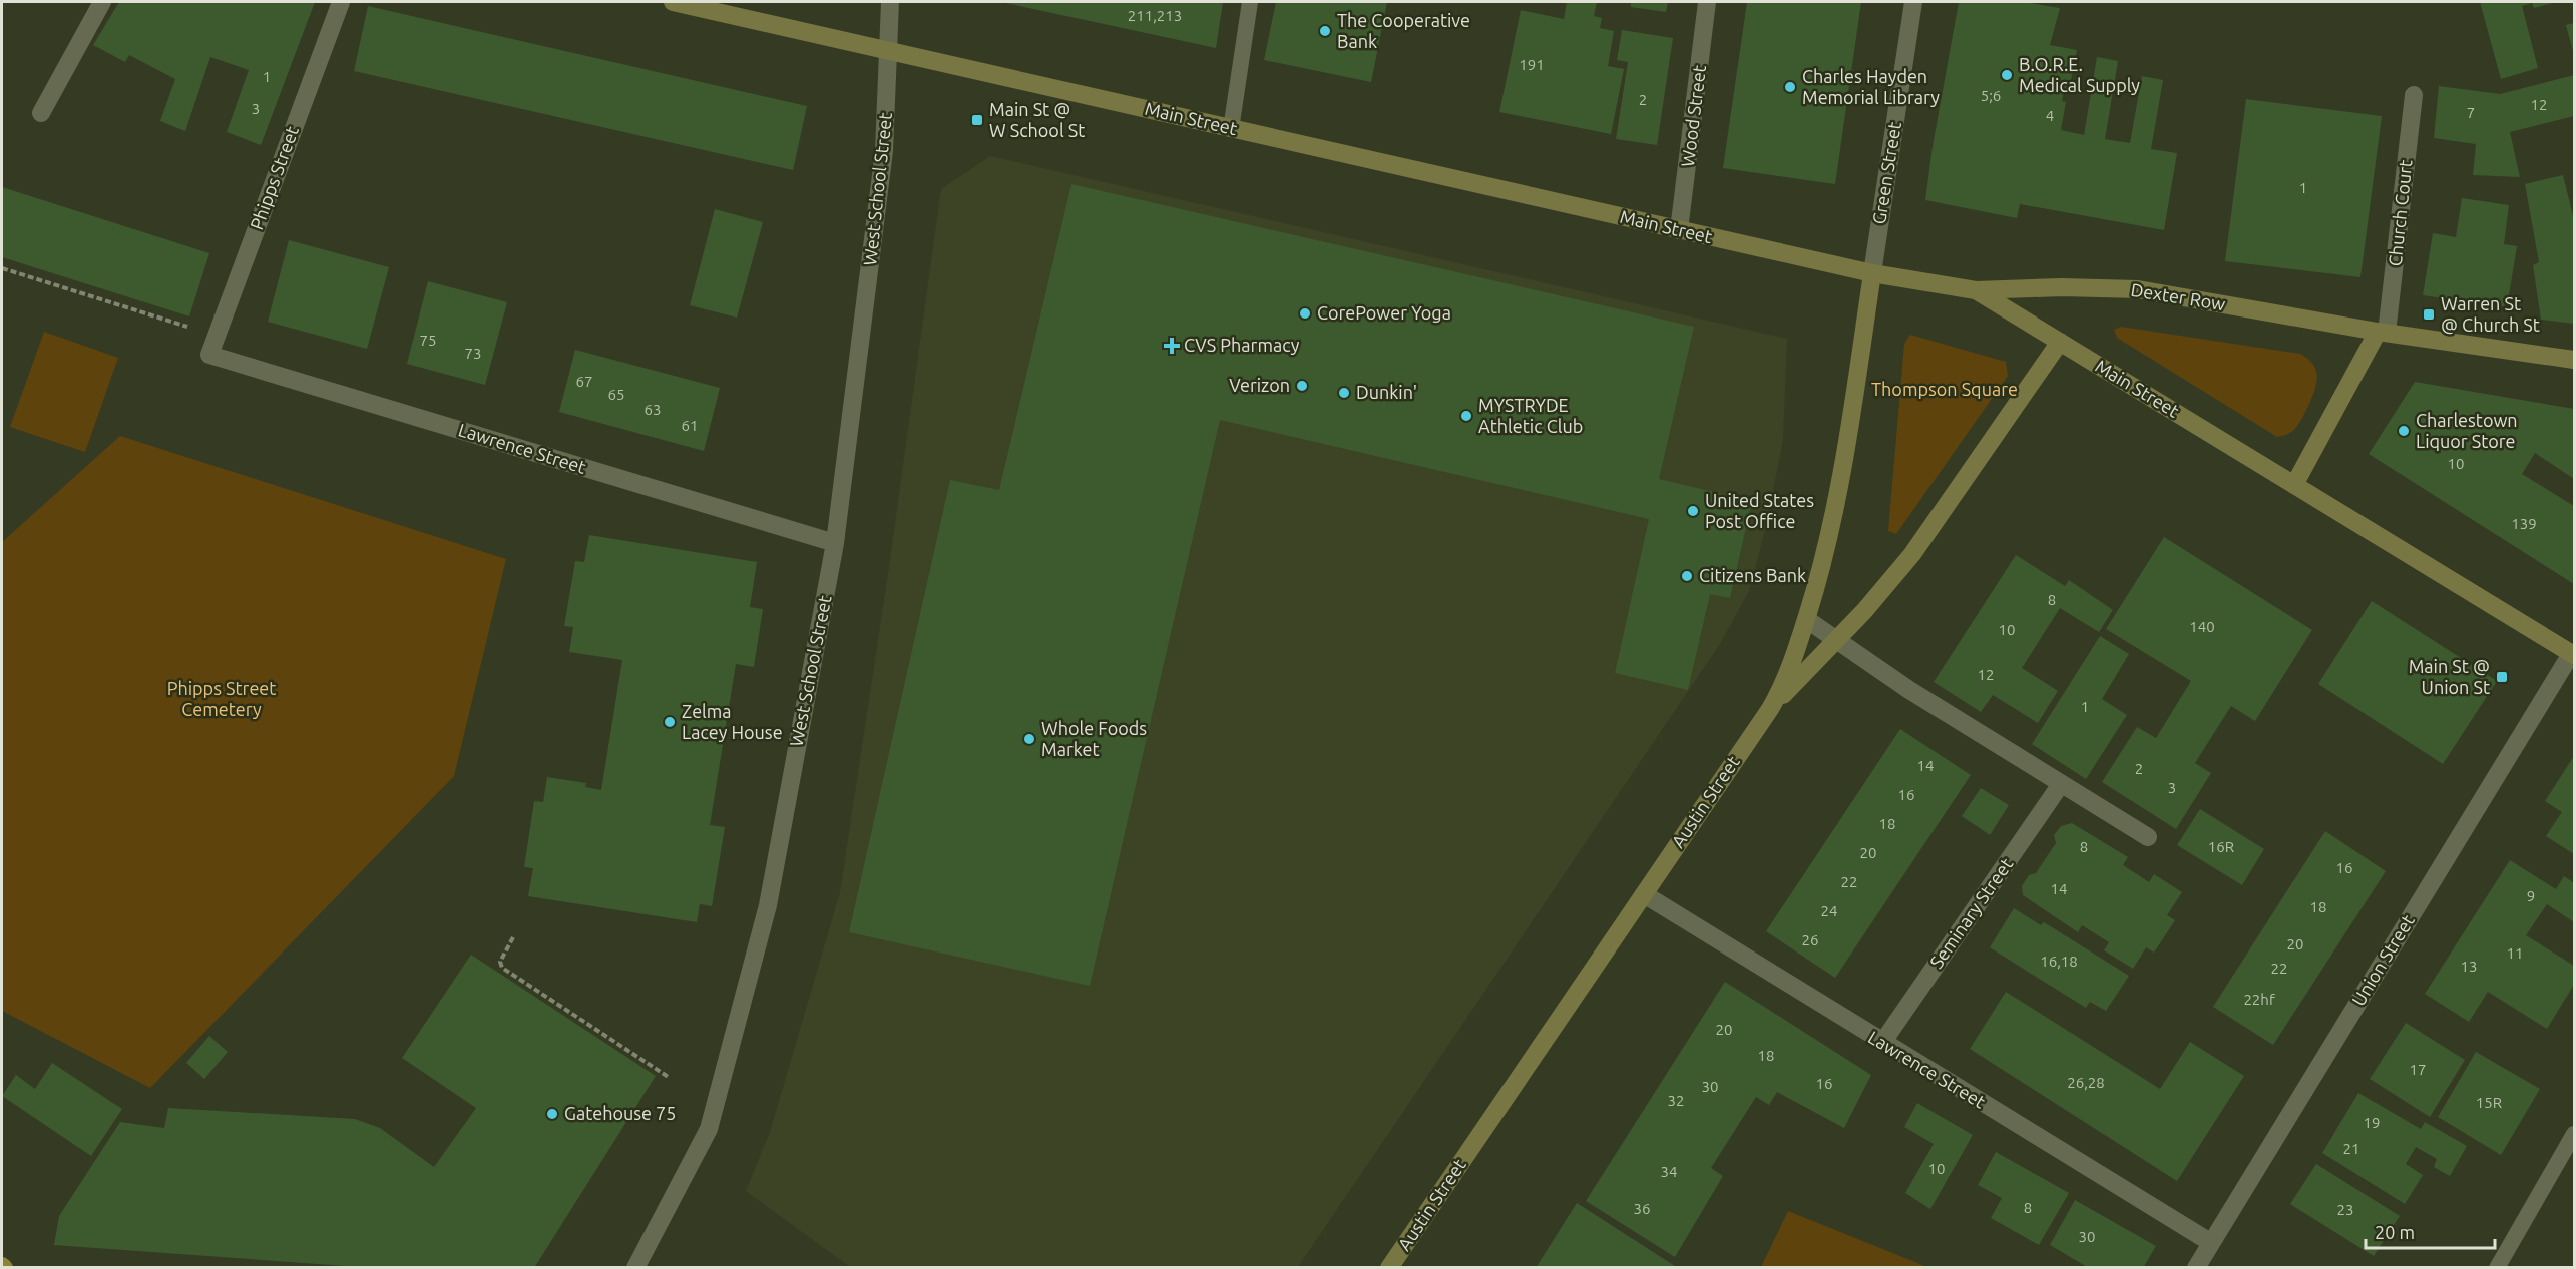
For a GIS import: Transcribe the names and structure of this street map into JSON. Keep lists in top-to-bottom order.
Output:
{
  "streets": {
    "main road": ["Main Street", "Dexter Row", "Austin Street"],
    "street": [
      "Wood Street",
      "Green Street",
      "Phipps Street",
      "West School Street",
      "Church Court",
      "Lawrence Street",
      "Seminary Street",
      "Union Street"
    ]
  },
  "crossings": [
    ["Wood Street", "Main Street"],
    ["Main Street", "Green Street"],
    ["Main Street", "West School Street"],
    ["Main Street", "Dexter Row"],
    ["Main Street", "Austin Street"],
    ["Main Street", "Union Street"],
    ["Green Street", "Austin Street"],
    ["Phipps Street", "Lawrence Street"],
    ["West School Street", "Lawrence Street"],
    ["Church Court", "Dexter Row"],
    ["Lawrence Street", "Austin Street"],
    ["Lawrence Street", "Seminary Street"],
    ["Lawrence Street", "Union Street"]
  ],
  "parks": ["Thompson Square", "Phipps Street Cemetery"],
  "places": {
    "other": [
      "The Cooperative Bank",
      "B.O.R.E. Medical Supply",
      "Charles Hayden Memorial Library",
      "CorePower Yoga",
      "Verizon",
      "Dunkin'",
      "MYSTRYDE Athletic Club",
      "Charlestown Liquor Store",
      "United States Post Office",
      "Citizens Bank",
      "Zelma Lacey House",
      "Whole Foods Market",
      "Gatehouse 75"
    ],
    "transit": ["Main St @ W School St", "Warren St @ Church St", "Main St @ Union St"],
    "health": ["CVS Pharmacy"]
  },
  "house_numbers": [
    "211,213",
    "191",
    "1",
    "5;6",
    "2",
    "12",
    "3",
    "7",
    "4",
    "1",
    "75",
    "73",
    "67",
    "65",
    "63",
    "61",
    "10",
    "139",
    "8",
    "140",
    "10",
    "12",
    "1",
    "14",
    "2",
    "3",
    "16",
    "18",
    "8",
    "16R",
    "20",
    "16",
    "22",
    "14",
    "9",
    "18",
    "24",
    "26",
    "20",
    "11",
    "16,18",
    "13",
    "22",
    "22hf",
    "20",
    "18",
    "17",
    "26,28",
    "16",
    "30",
    "32",
    "15R",
    "19",
    "21",
    "10",
    "34",
    "8",
    "36",
    "23",
    "30"
  ],
  "scale_bar": "20 m"
}
